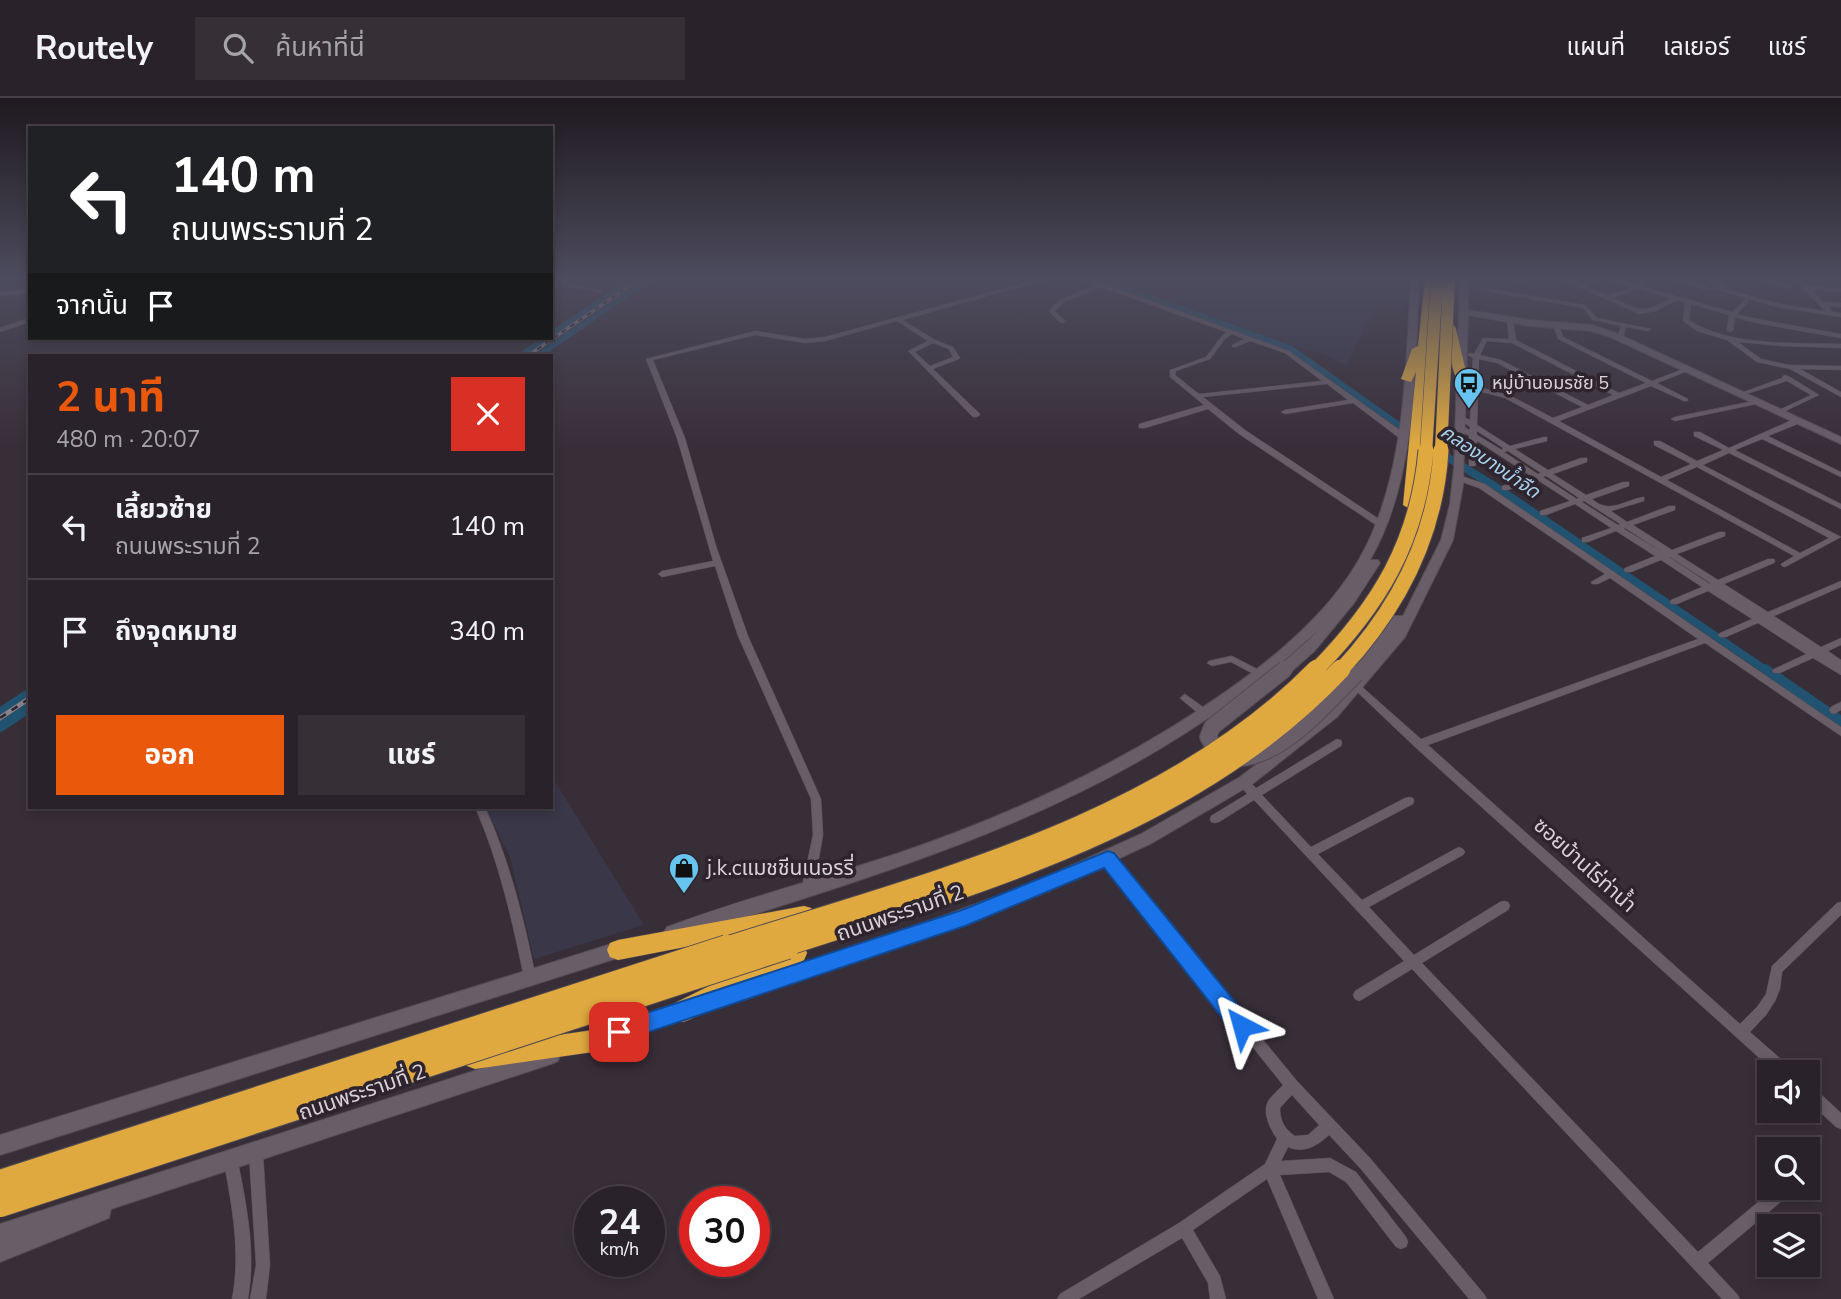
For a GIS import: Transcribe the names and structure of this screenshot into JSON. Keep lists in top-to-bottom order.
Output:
{
  "streets": {
    "highway": ["ถนนพระรามที่ 2"],
    "street": ["ซอยบ้านไร่ท่าน้ำ"]
  },
  "crossings": [
    ["ซอยบ้านไร่ท่าน้ำ", "ถนนพระรามที่ 2"]
  ],
  "water": ["คลองบางน้ำจืด"],
  "places": {
    "bus stop": ["หมู่บ้านอมรชัย 5"],
    "shop": ["j.k.cแมชชีนเนอรรี่"]
  },
  "page": {
    "header": "Routely",
    "search": "ค้นหาที่นี่",
    "nav": ["แผนที่", "เลเยอร์", "แชร์"],
    "turn": ["140 m", "ถนนพระรามที่ 2"],
    "then": "จากนั้น",
    "heading": ["2 นาที", "480 m · 20:07"],
    "list": [
      {
        "name": "เลี้ยวซ้าย",
        "note": "ถนนพระรามที่ 2",
        "value": "140 m"
      },
      {
        "name": "ถึงจุดหมาย",
        "value": "340 m"
      }
    ],
    "buttons": ["ออก", "แชร์"],
    "speed": "24 km/h",
    "limit": "30"
  }
}
